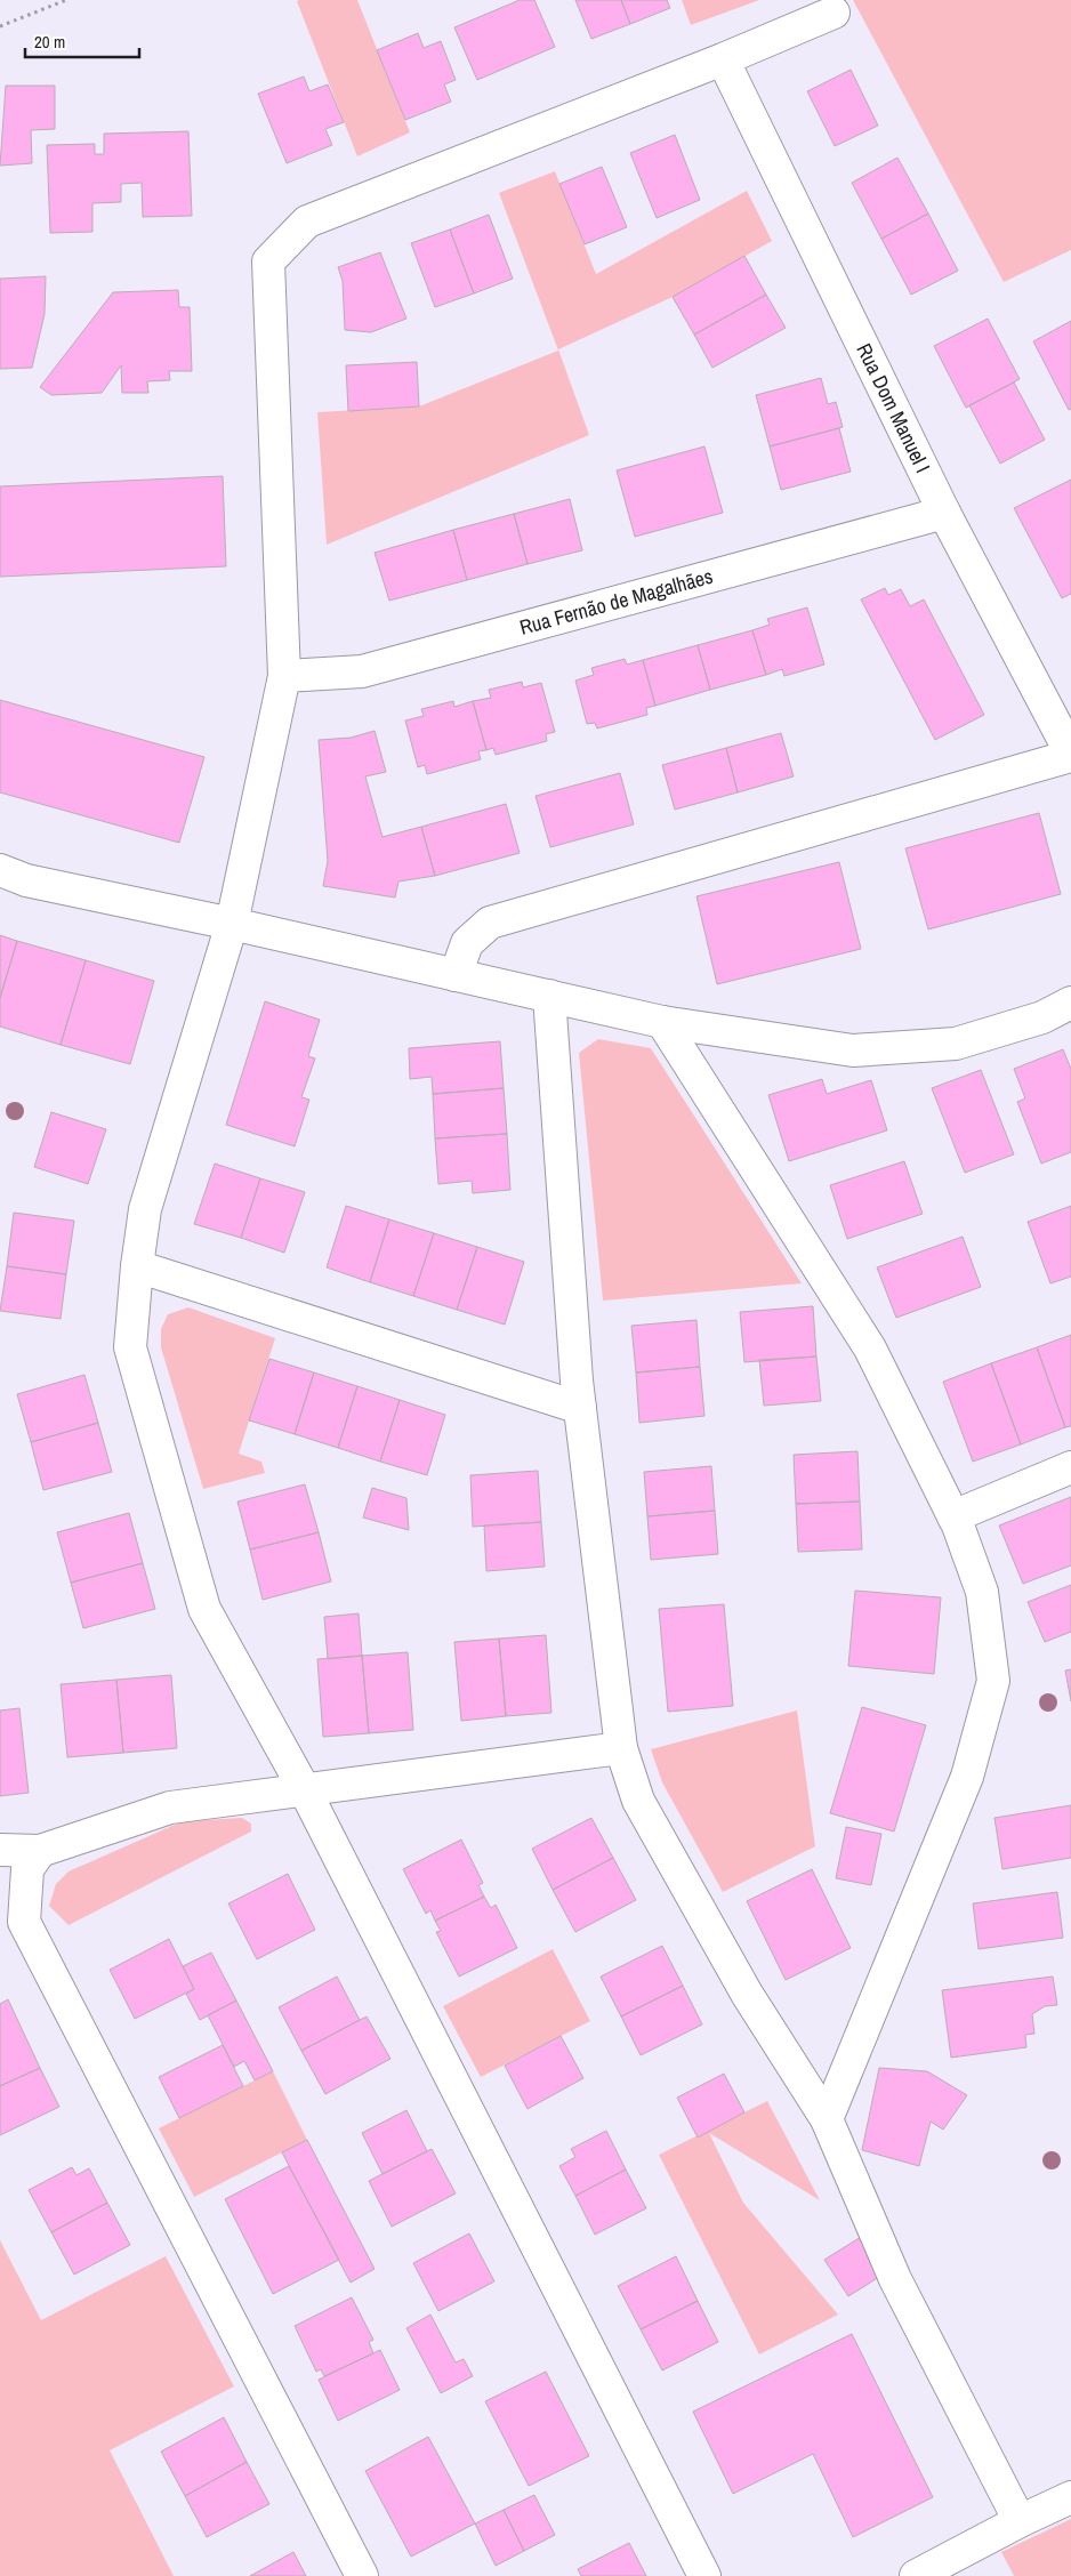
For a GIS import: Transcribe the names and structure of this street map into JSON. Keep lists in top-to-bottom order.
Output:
{
  "streets": {
    "street": ["Rua Dom Manuel I", "Rua Fernão de Magalhães"]
  },
  "crossings": [
    ["Rua Dom Manuel I", "Rua Fernão de Magalhães"]
  ],
  "scale_bar": "20 m"
}
